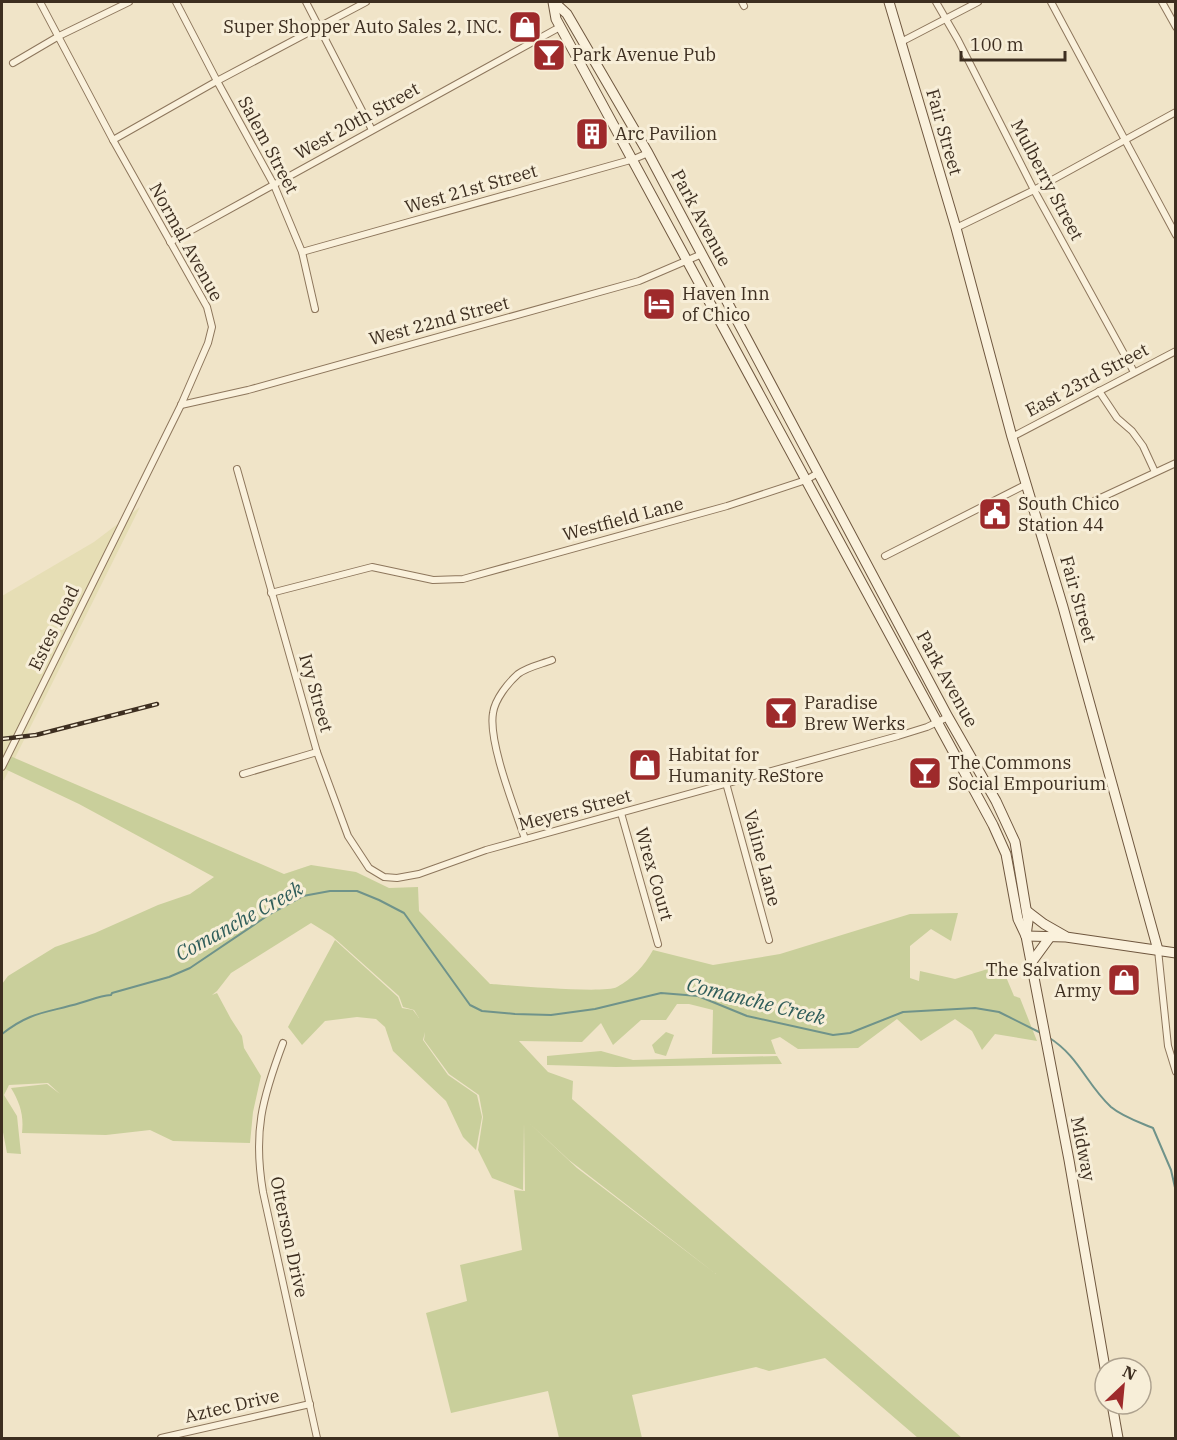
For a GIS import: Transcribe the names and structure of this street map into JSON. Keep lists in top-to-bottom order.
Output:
{
  "streets": {
    "main road": ["Fair Street", "Park Avenue", "Midway"],
    "street": [
      "West 20th Street",
      "Salem Street",
      "Mulberry Street",
      "West 21st Street",
      "Normal Avenue",
      "West 22nd Street",
      "East 23rd Street",
      "Westfield Lane",
      "Estes Road",
      "Ivy Street",
      "Meyers Street",
      "Valine Lane",
      "Wrex Court",
      "Otterson Drive",
      "Aztec Drive"
    ]
  },
  "crossings": [
    ["West 20th Street", "Salem Street"],
    ["West 20th Street", "Park Avenue"],
    ["West 20th Street", "Normal Avenue"],
    ["Fair Street", "East 23rd Street"],
    ["Salem Street", "West 21st Street"],
    ["Mulberry Street", "East 23rd Street"],
    ["West 21st Street", "Park Avenue"],
    ["Park Avenue", "West 22nd Street"],
    ["Park Avenue", "Westfield Lane"],
    ["Park Avenue", "Meyers Street"],
    ["Park Avenue", "Midway"],
    ["Normal Avenue", "West 22nd Street"],
    ["Normal Avenue", "Estes Road"],
    ["Westfield Lane", "Ivy Street"],
    ["Ivy Street", "Meyers Street"],
    ["Meyers Street", "Valine Lane"],
    ["Meyers Street", "Wrex Court"],
    ["Otterson Drive", "Aztec Drive"]
  ],
  "water": ["Comanche Creek"],
  "places": {
    "shop": ["Super Shopper Auto Sales 2, INC.", "Habitat for Humanity ReStore", "The Salvation Army"],
    "bar": ["Park Avenue Pub", "Paradise Brew Werks", "The Commons Social Empourium"],
    "building": ["Arc Pavilion"],
    "hotel": ["Haven Inn of Chico"],
    "public building": ["South Chico Station 44"]
  },
  "scale_bar": "100 m",
  "north": "top right"
}
